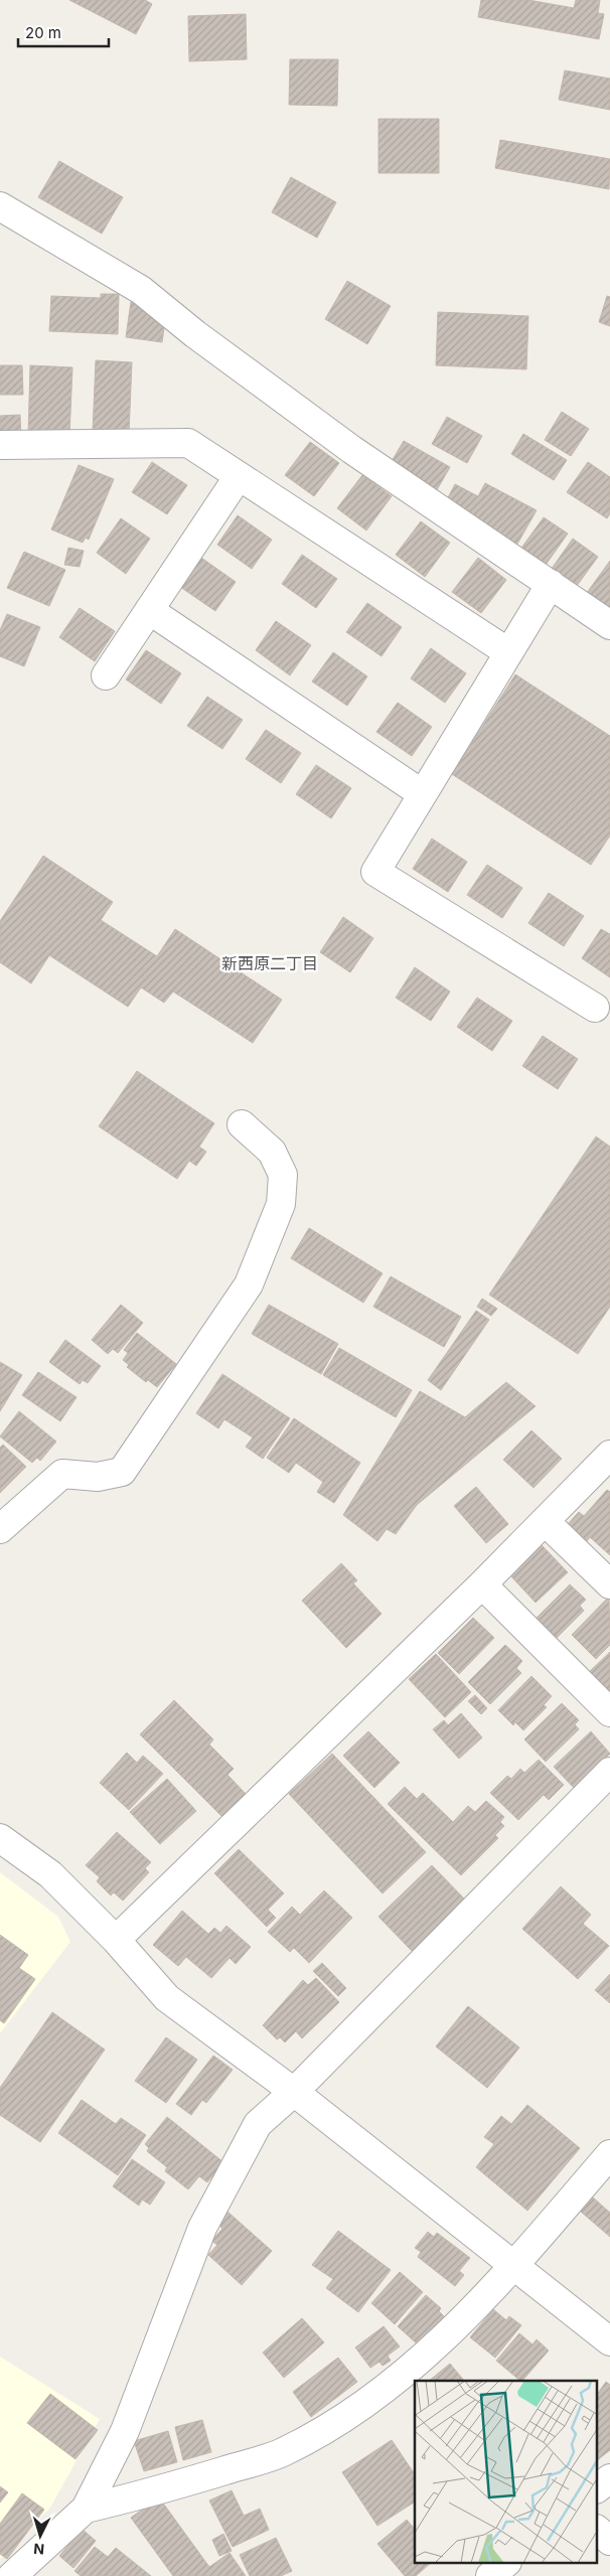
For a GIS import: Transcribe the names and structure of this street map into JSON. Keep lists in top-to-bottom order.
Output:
{
  "districts": ["新西原二丁目"],
  "scale_bar": "20 m",
  "north": "bottom"
}
